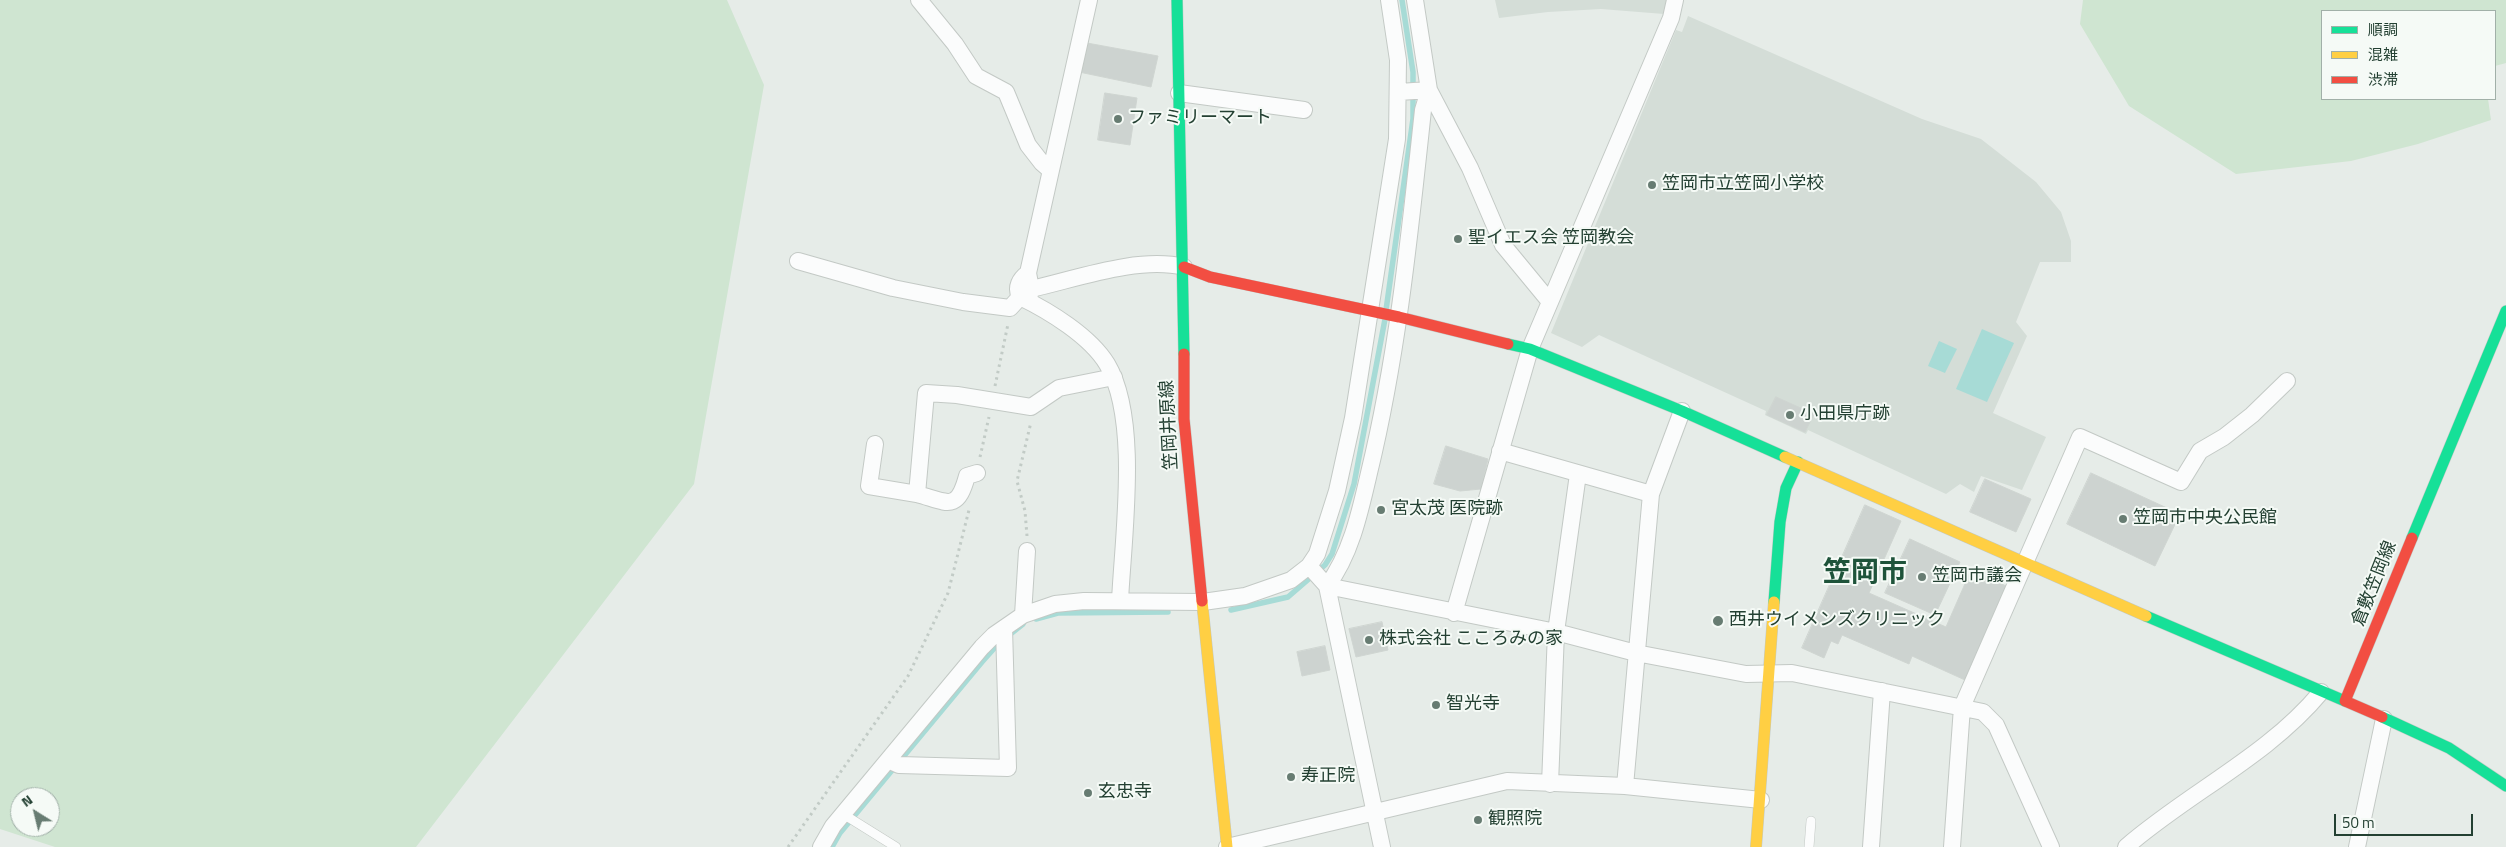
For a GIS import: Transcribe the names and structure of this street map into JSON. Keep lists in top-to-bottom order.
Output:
{
  "streets": {
    "street": ["笠岡井原線", "倉敷笠岡線"]
  },
  "districts": ["笠岡市"],
  "places": [
    "ファミリーマート",
    "笠岡市立笠岡小学校",
    "聖イエス会 笠岡教会",
    "小田県庁跡",
    "宮太茂 医院跡",
    "笠岡市中央公民館",
    "笠岡市議会",
    "西井ウイメンズクリニック",
    "株式会社 こころみの家",
    "智光寺",
    "寿正院",
    "玄忠寺",
    "観照院"
  ],
  "legend": ["順調", "混雑", "渋滞"],
  "scale_bar": "50 m",
  "north": "top left"
}
